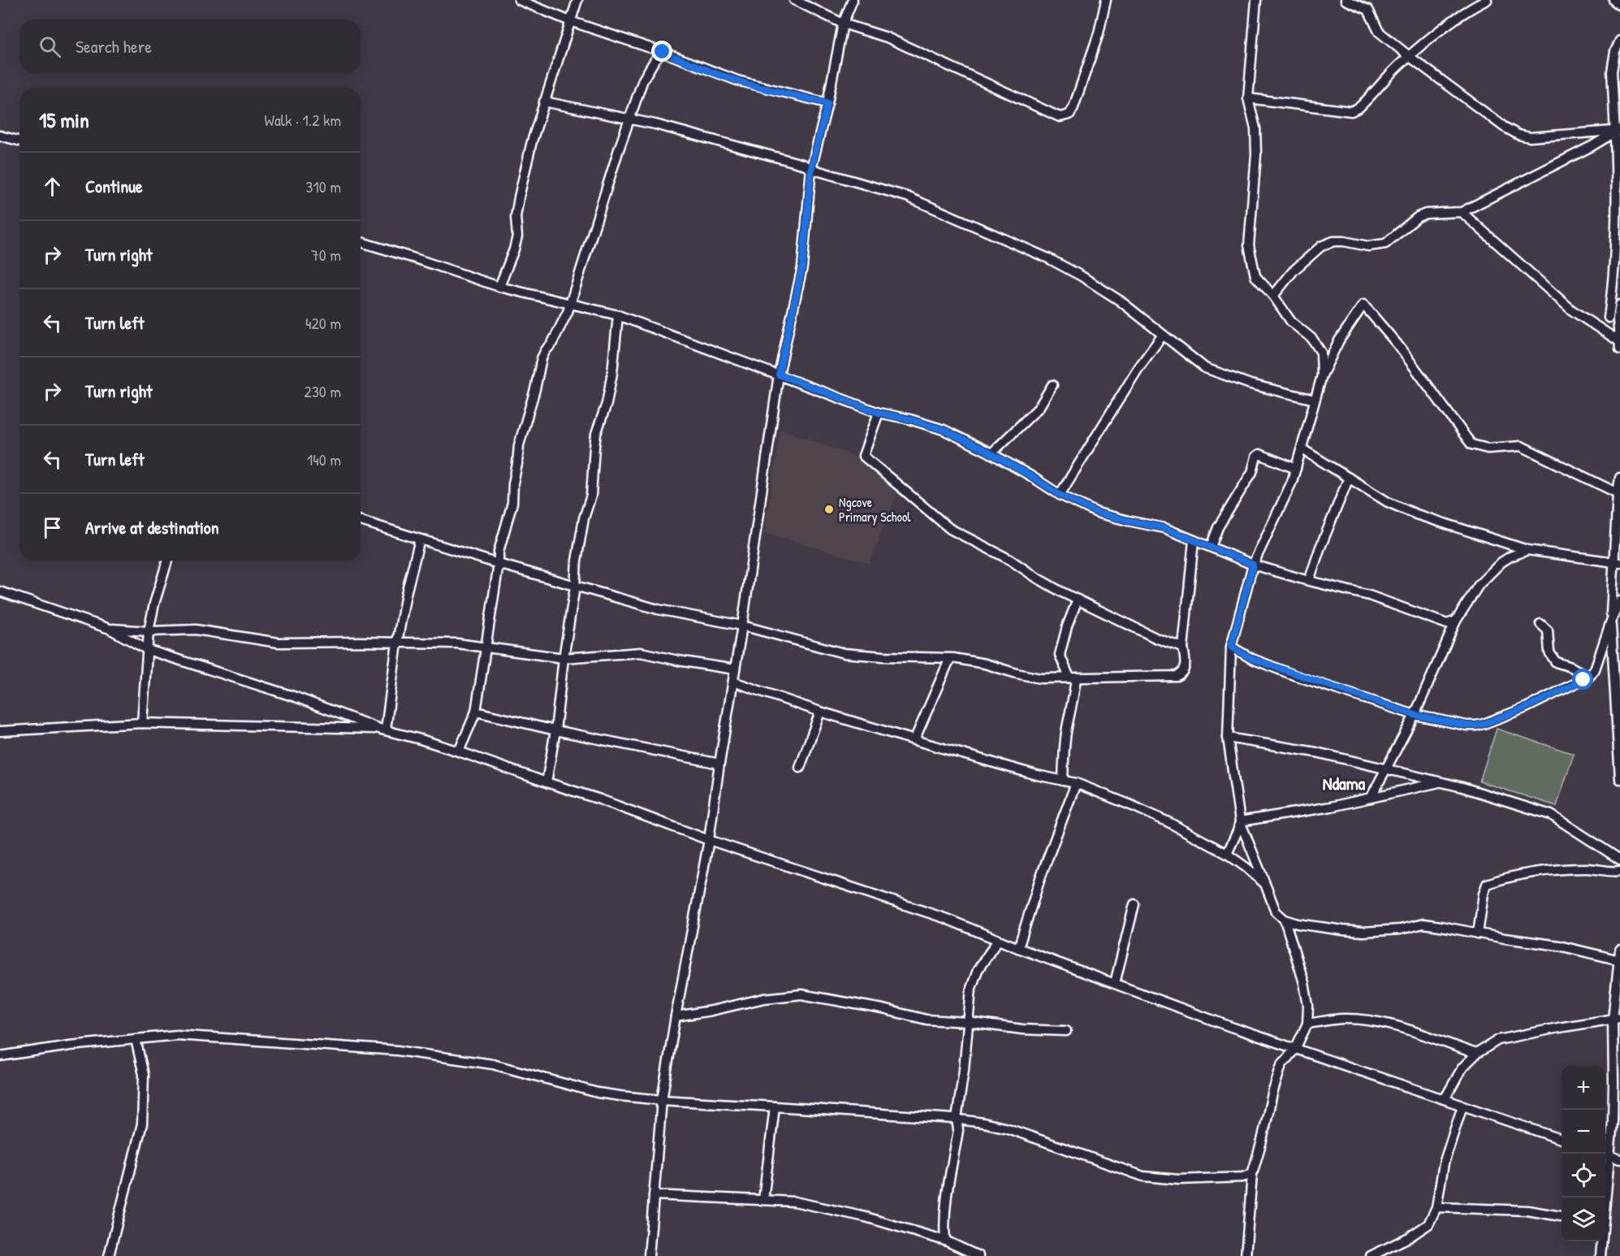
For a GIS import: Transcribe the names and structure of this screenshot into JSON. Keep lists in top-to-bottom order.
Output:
{
  "districts": ["Ndama"],
  "places": ["Ngcove Primary School"],
  "page": {
    "search": "Search here",
    "heading": ["15 min", "Walk · 1.2 km"],
    "list": [
      ["Continue", "310 m"],
      ["Turn right", "70 m"],
      ["Turn left", "420 m"],
      ["Turn right", "230 m"],
      ["Turn left", "140 m"],
      "Arrive at destination"
    ],
    "map_buttons": ["+", "−"]
  }
}
